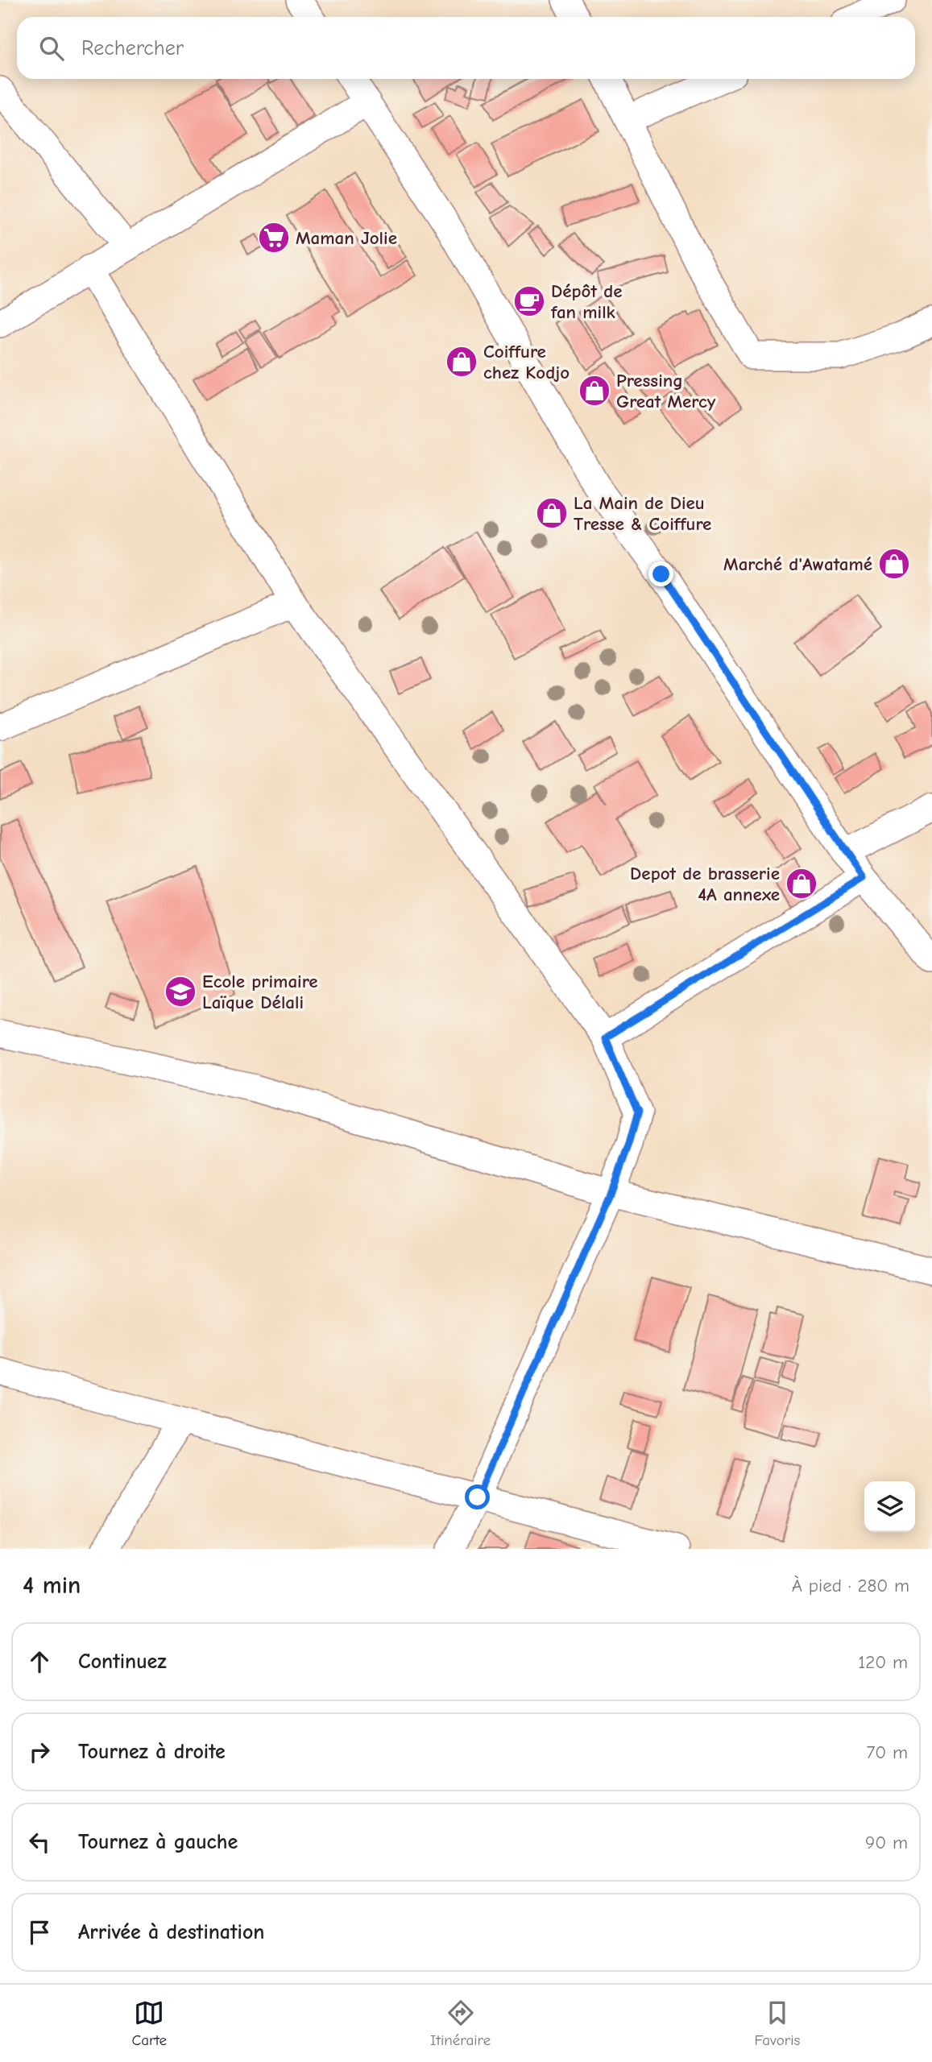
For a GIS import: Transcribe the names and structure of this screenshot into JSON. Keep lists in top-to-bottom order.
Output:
{
  "places": {
    "supermarket": ["Maman Jolie"],
    "cafe": ["Dépôt de fan milk"],
    "shop": [
      "Coiffure chez Kodjo",
      "Pressing Great Mercy",
      "La Main de Dieu Tresse & Coiffure",
      "Marché d'Awatamé",
      "Depot de brasserie 4A annexe"
    ],
    "school or university": ["Ecole primaire Laïque Délali"]
  },
  "page": {
    "search": "Rechercher",
    "heading": ["4 min", "À pied · 280 m"],
    "list": [
      ["Continuez", "120 m"],
      ["Tournez à droite", "70 m"],
      ["Tournez à gauche", "90 m"],
      "Arrivée à destination"
    ],
    "nav": ["Carte", "Itinéraire", "Favoris"]
  }
}
